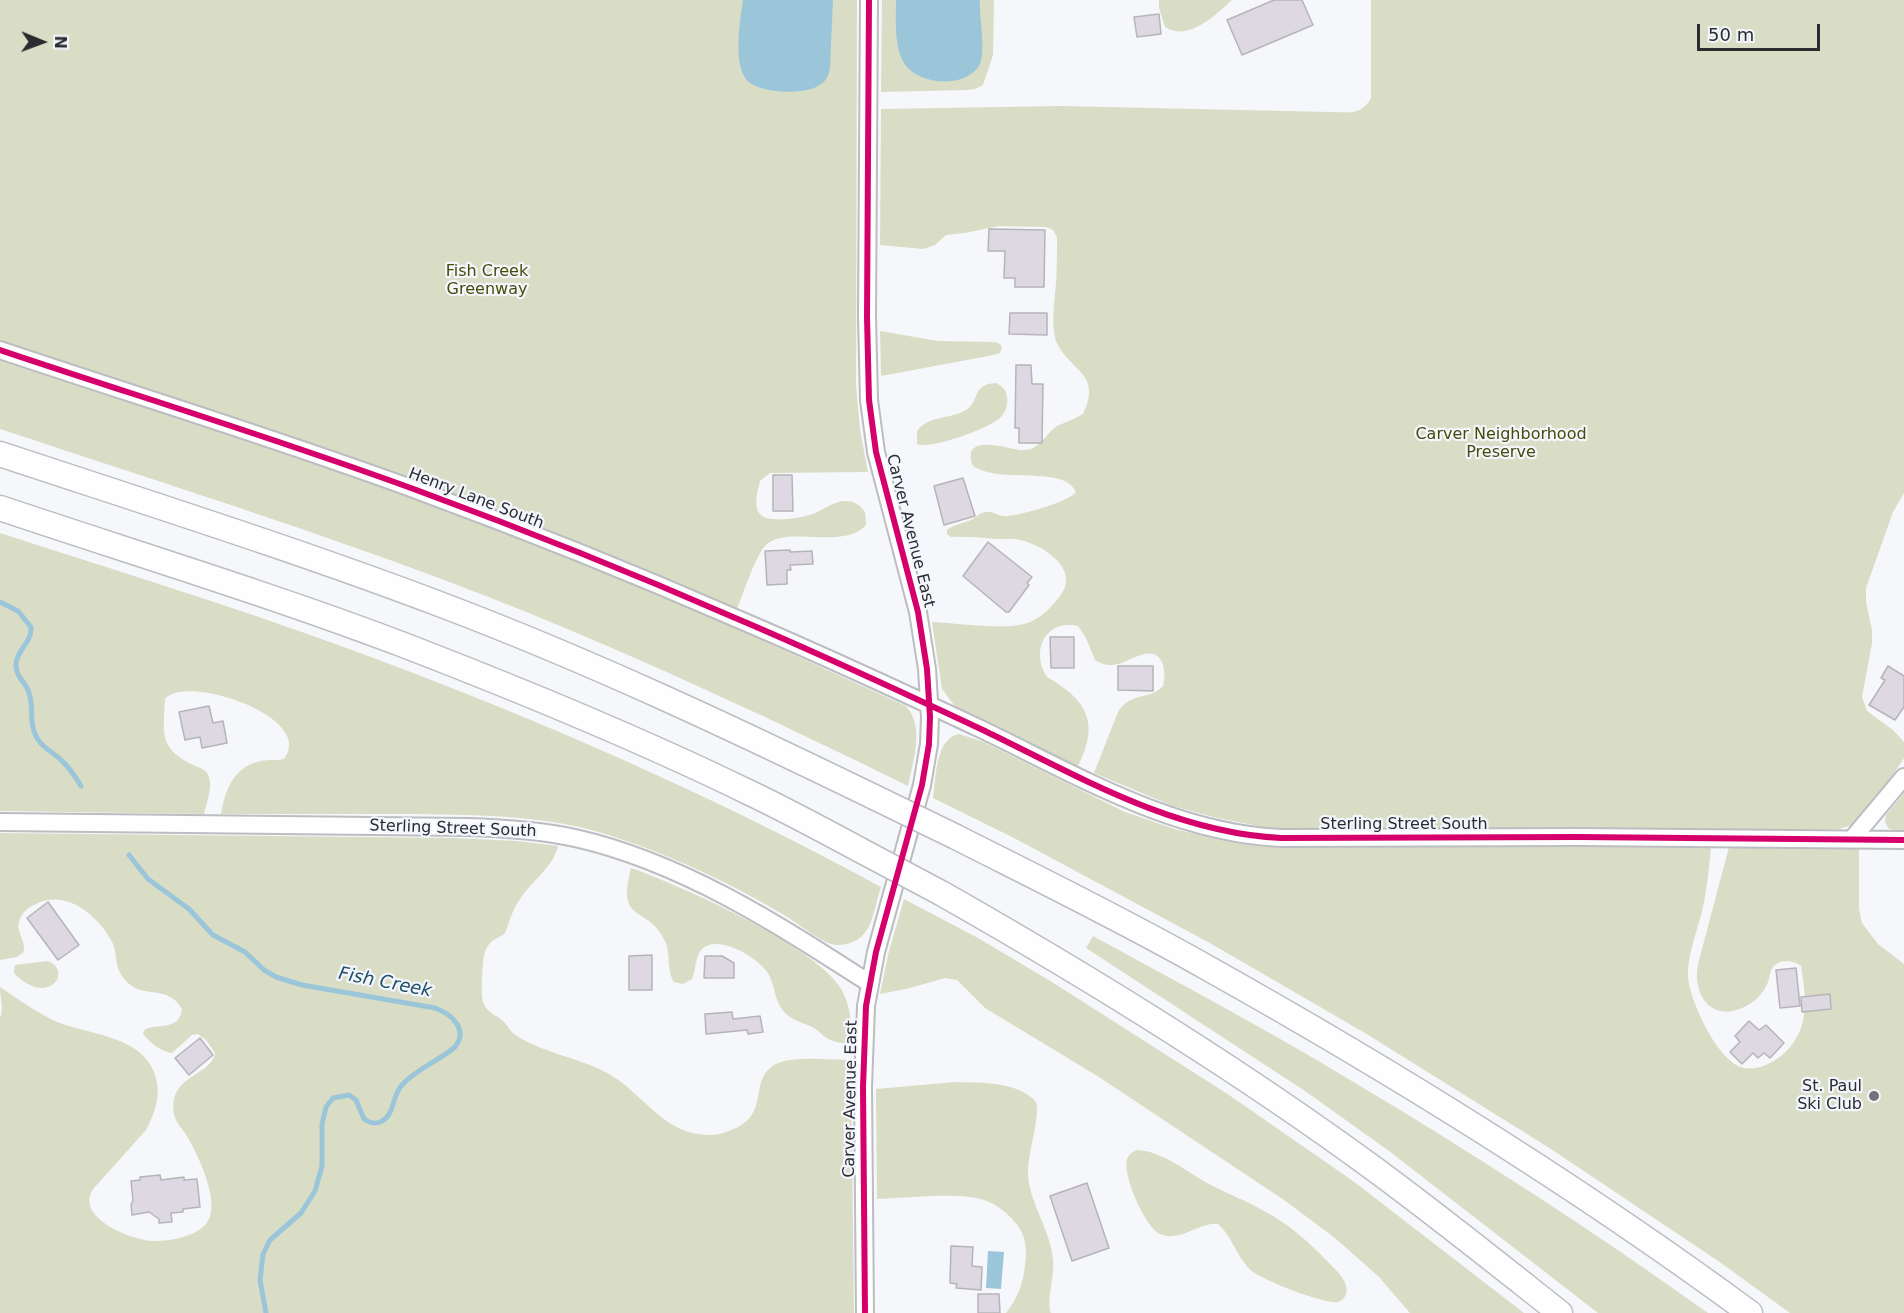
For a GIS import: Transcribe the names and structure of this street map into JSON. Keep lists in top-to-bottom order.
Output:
{
  "streets": {
    "street": ["Henry Lane South", "Carver Avenue East", "Sterling Street South"]
  },
  "crossings": [
    ["Henry Lane South", "Carver Avenue East"],
    ["Henry Lane South", "Sterling Street South"],
    ["Carver Avenue East", "Sterling Street South"]
  ],
  "water": ["Fish Creek"],
  "parks": ["Fish Creek Greenway", "Carver Neighborhood Preserve"],
  "places": ["St. Paul Ski Club"],
  "scale_bar": "50 m",
  "north": "right"
}
